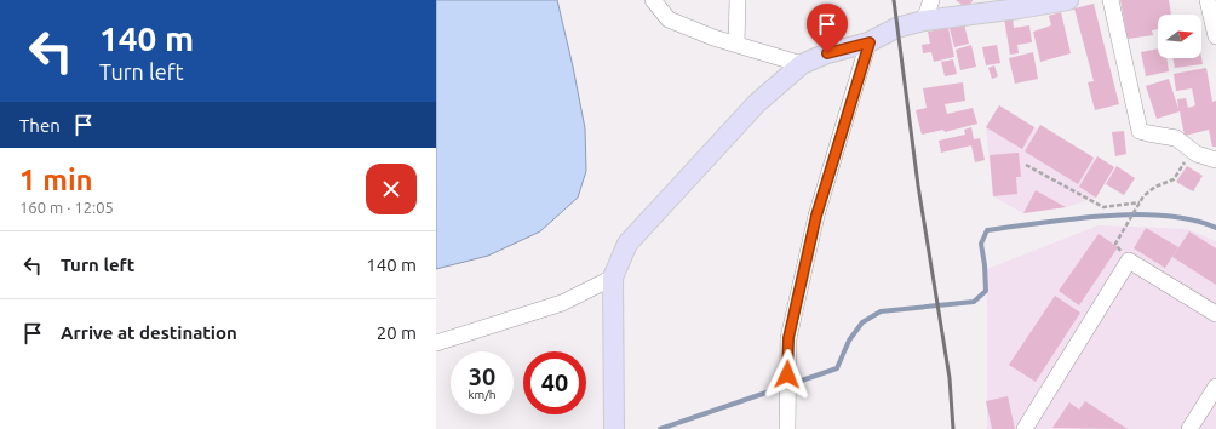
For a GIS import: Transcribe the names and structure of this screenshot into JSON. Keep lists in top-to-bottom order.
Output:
{
  "north": "right",
  "page": {
    "turn": ["140 m", "Turn left"],
    "then": "Then",
    "heading": ["1 min", "160 m · 12:05"],
    "list": [
      {
        "name": "Turn left",
        "value": "140 m"
      },
      {
        "name": "Arrive at destination",
        "value": "20 m"
      }
    ],
    "speed": "30 km/h",
    "limit": "40"
  }
}
